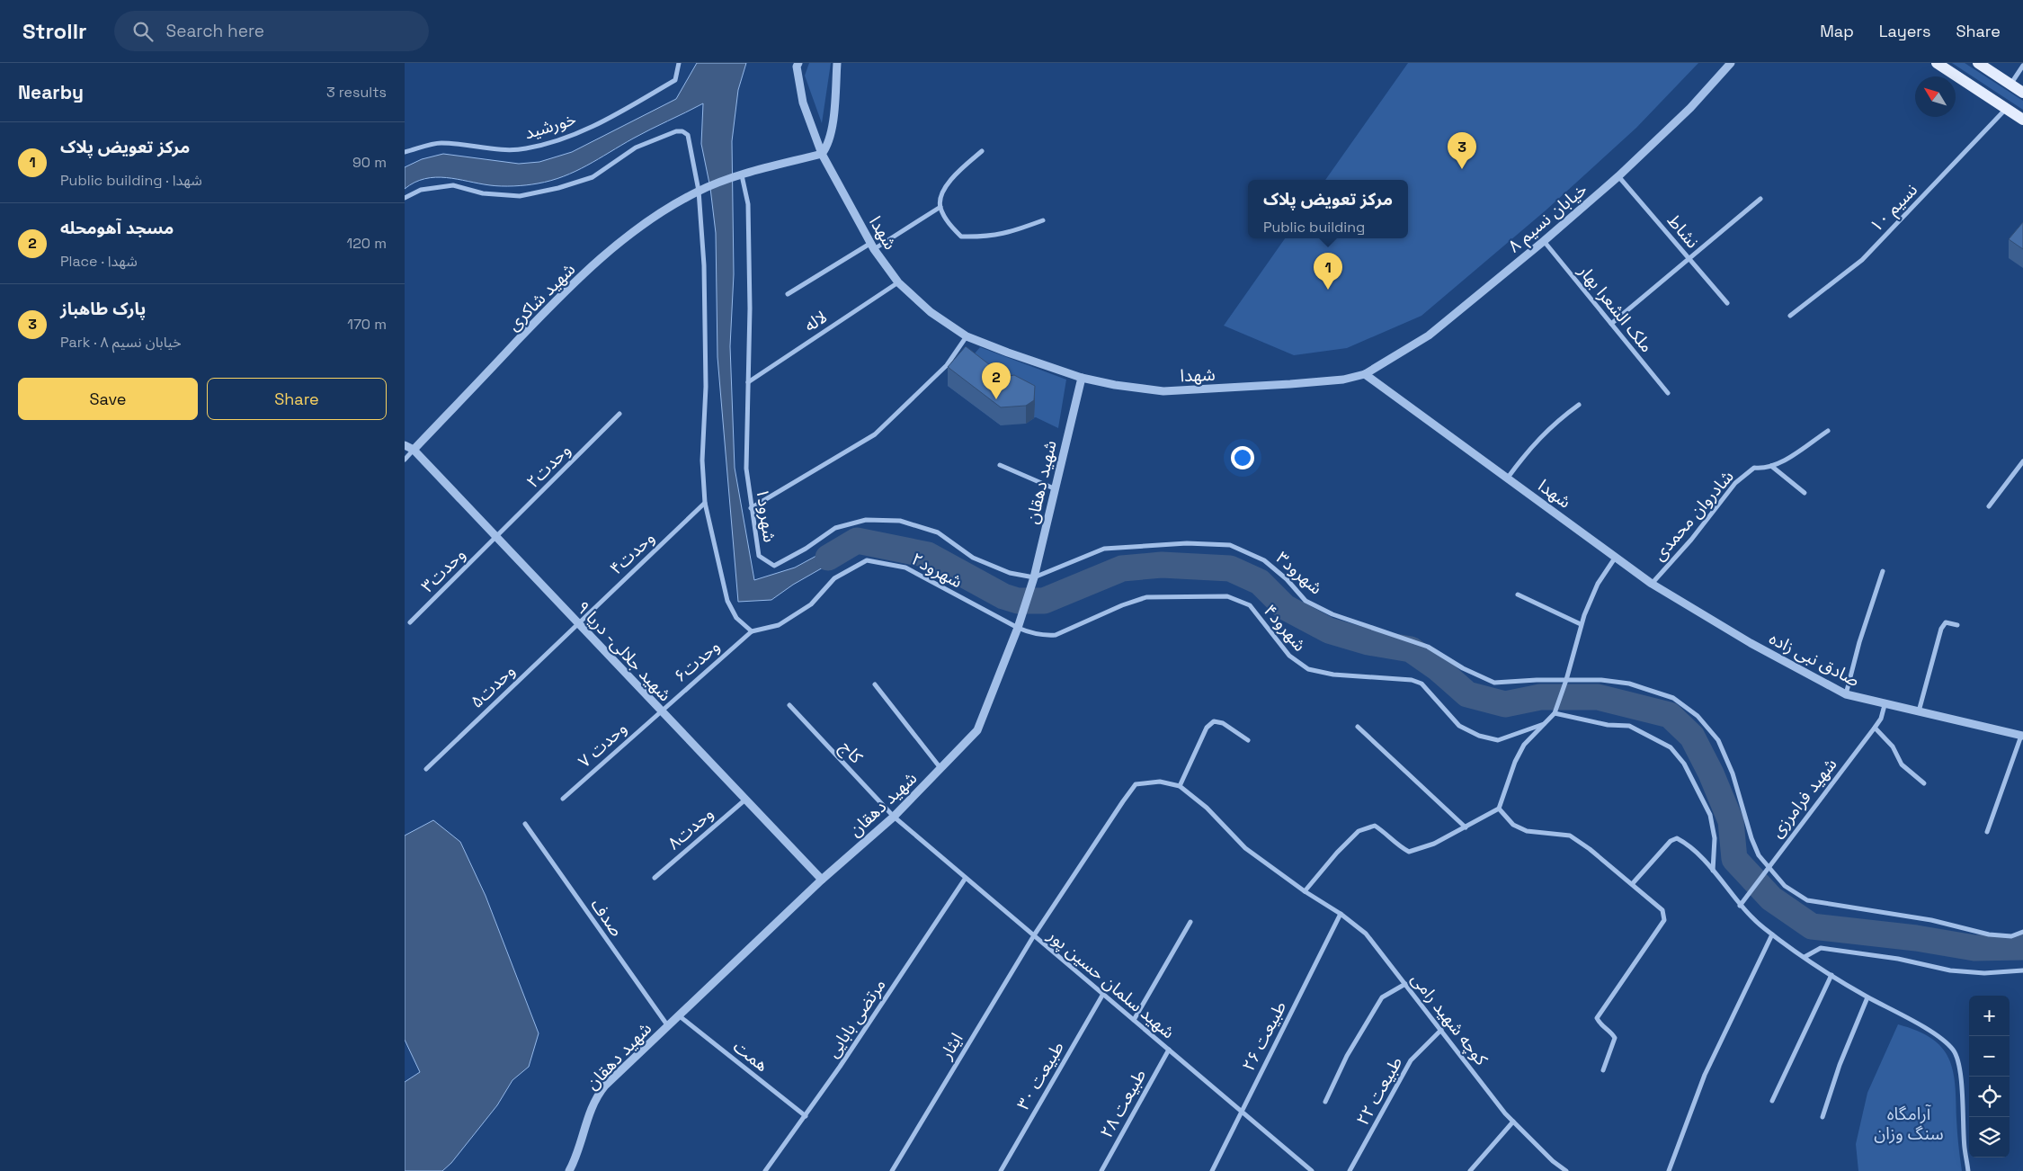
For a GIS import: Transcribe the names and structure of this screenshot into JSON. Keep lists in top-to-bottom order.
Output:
{
  "streets": {
    "street": [
      "خورشید",
      "نسیم ۱۰",
      "خیابان نسیم ۸",
      "نشاط",
      "شهدا",
      "شهید شاکری",
      "ملک الشعرا بهار",
      "لاله",
      "وحدت۲",
      "شهید دهقان",
      "شهرود۱",
      "شادروان محمدی",
      "وحدت۴",
      "وحدت۳",
      "شهرود۲",
      "شهرود۳",
      "شهرود۴",
      "شهید جلالی- دریا ۹",
      "صادق نبی زاده",
      "وحدت۶",
      "وحدت۵",
      "وحدت ۷",
      "کاج",
      "شهید فرامرزی",
      "وحدت۸",
      "صدف",
      "شهید سلمان حسین پور",
      "مرتضی بابایی",
      "کوچه شهید رامی",
      "طبیعت ۲۶",
      "ایثار",
      "همت",
      "طبیعت ۳۰",
      "طبیعت ۲۲",
      "طبیعت ۲۸"
    ]
  },
  "crossings": [
    ["خیابان نسیم ۸", "نشاط"],
    ["خیابان نسیم ۸", "شهدا"],
    ["خیابان نسیم ۸", "ملک الشعرا بهار"],
    ["شهدا", "شهید شاکری"],
    ["شهدا", "لاله"],
    ["شهدا", "شهید دهقان"],
    ["شهدا", "صادق نبی زاده"],
    ["شهید شاکری", "شهرود۱"],
    ["شهید شاکری", "شهید جلالی- دریا ۹"],
    ["لاله", "شهرود۱"],
    ["وحدت۲", "وحدت۳"],
    ["وحدت۲", "شهید جلالی- دریا ۹"],
    ["شهید دهقان", "شهرود۱"],
    ["شهید دهقان", "شهرود۲"],
    ["شهید دهقان", "شهرود۳"],
    ["شهید دهقان", "شهرود۴"],
    ["شهید دهقان", "شهید جلالی- دریا ۹"],
    ["شهید دهقان", "کاج"],
    ["شهید دهقان", "صدف"],
    ["شهید دهقان", "شهید سلمان حسین پور"],
    ["شهید دهقان", "همت"],
    ["شهرود۱", "شهرود۳"],
    ["شادروان محمدی", "صادق نبی زاده"],
    ["وحدت۴", "شهید جلالی- دریا ۹"],
    ["وحدت۴", "وحدت۵"],
    ["وحدت۳", "شهید جلالی- دریا ۹"],
    ["شهرود۲", "شهرود۴"],
    ["شهرود۲", "وحدت۶"],
    ["شهرود۳", "شهید فرامرزی"],
    ["شهید جلالی- دریا ۹", "وحدت۶"],
    ["شهید جلالی- دریا ۹", "وحدت۵"],
    ["شهید جلالی- دریا ۹", "وحدت ۷"],
    ["شهید جلالی- دریا ۹", "وحدت۸"],
    ["صادق نبی زاده", "شهید فرامرزی"],
    ["وحدت۶", "وحدت ۷"],
    ["کاج", "شهید سلمان حسین پور"],
    ["شهید سلمان حسین پور", "مرتضی بابایی"],
    ["شهید سلمان حسین پور", "طبیعت ۲۶"],
    ["شهید سلمان حسین پور", "ایثار"],
    ["شهید سلمان حسین پور", "طبیعت ۳۰"],
    ["شهید سلمان حسین پور", "طبیعت ۲۸"],
    ["مرتضی بابایی", "همت"],
    ["کوچه شهید رامی", "طبیعت ۲۶"],
    ["کوچه شهید رامی", "ایثار"],
    ["کوچه شهید رامی", "طبیعت ۲۲"]
  ],
  "parks": ["آرامگاه سنگ وزان"],
  "north": "top left",
  "page": {
    "header": "Strollr",
    "search": "Search here",
    "nav": ["Map", "Layers", "Share"],
    "heading": ["Nearby", "3 results"],
    "list": [
      {
        "mark": "1",
        "name": "مرکز تعویض پلاک",
        "note": "Public building · شهدا",
        "value": "90 m"
      },
      {
        "mark": "2",
        "name": "مسجد آهومحله",
        "note": "Place · شهدا",
        "value": "120 m"
      },
      {
        "mark": "3",
        "name": "پارک طاهباز",
        "note": "Park · خیابان نسیم ۸",
        "value": "170 m"
      }
    ],
    "pins": ["3", "1", "2"],
    "popup": ["مرکز تعویض پلاک", "Public building"],
    "buttons": ["Save", "Share"],
    "map_buttons": ["+", "−"]
  }
}
